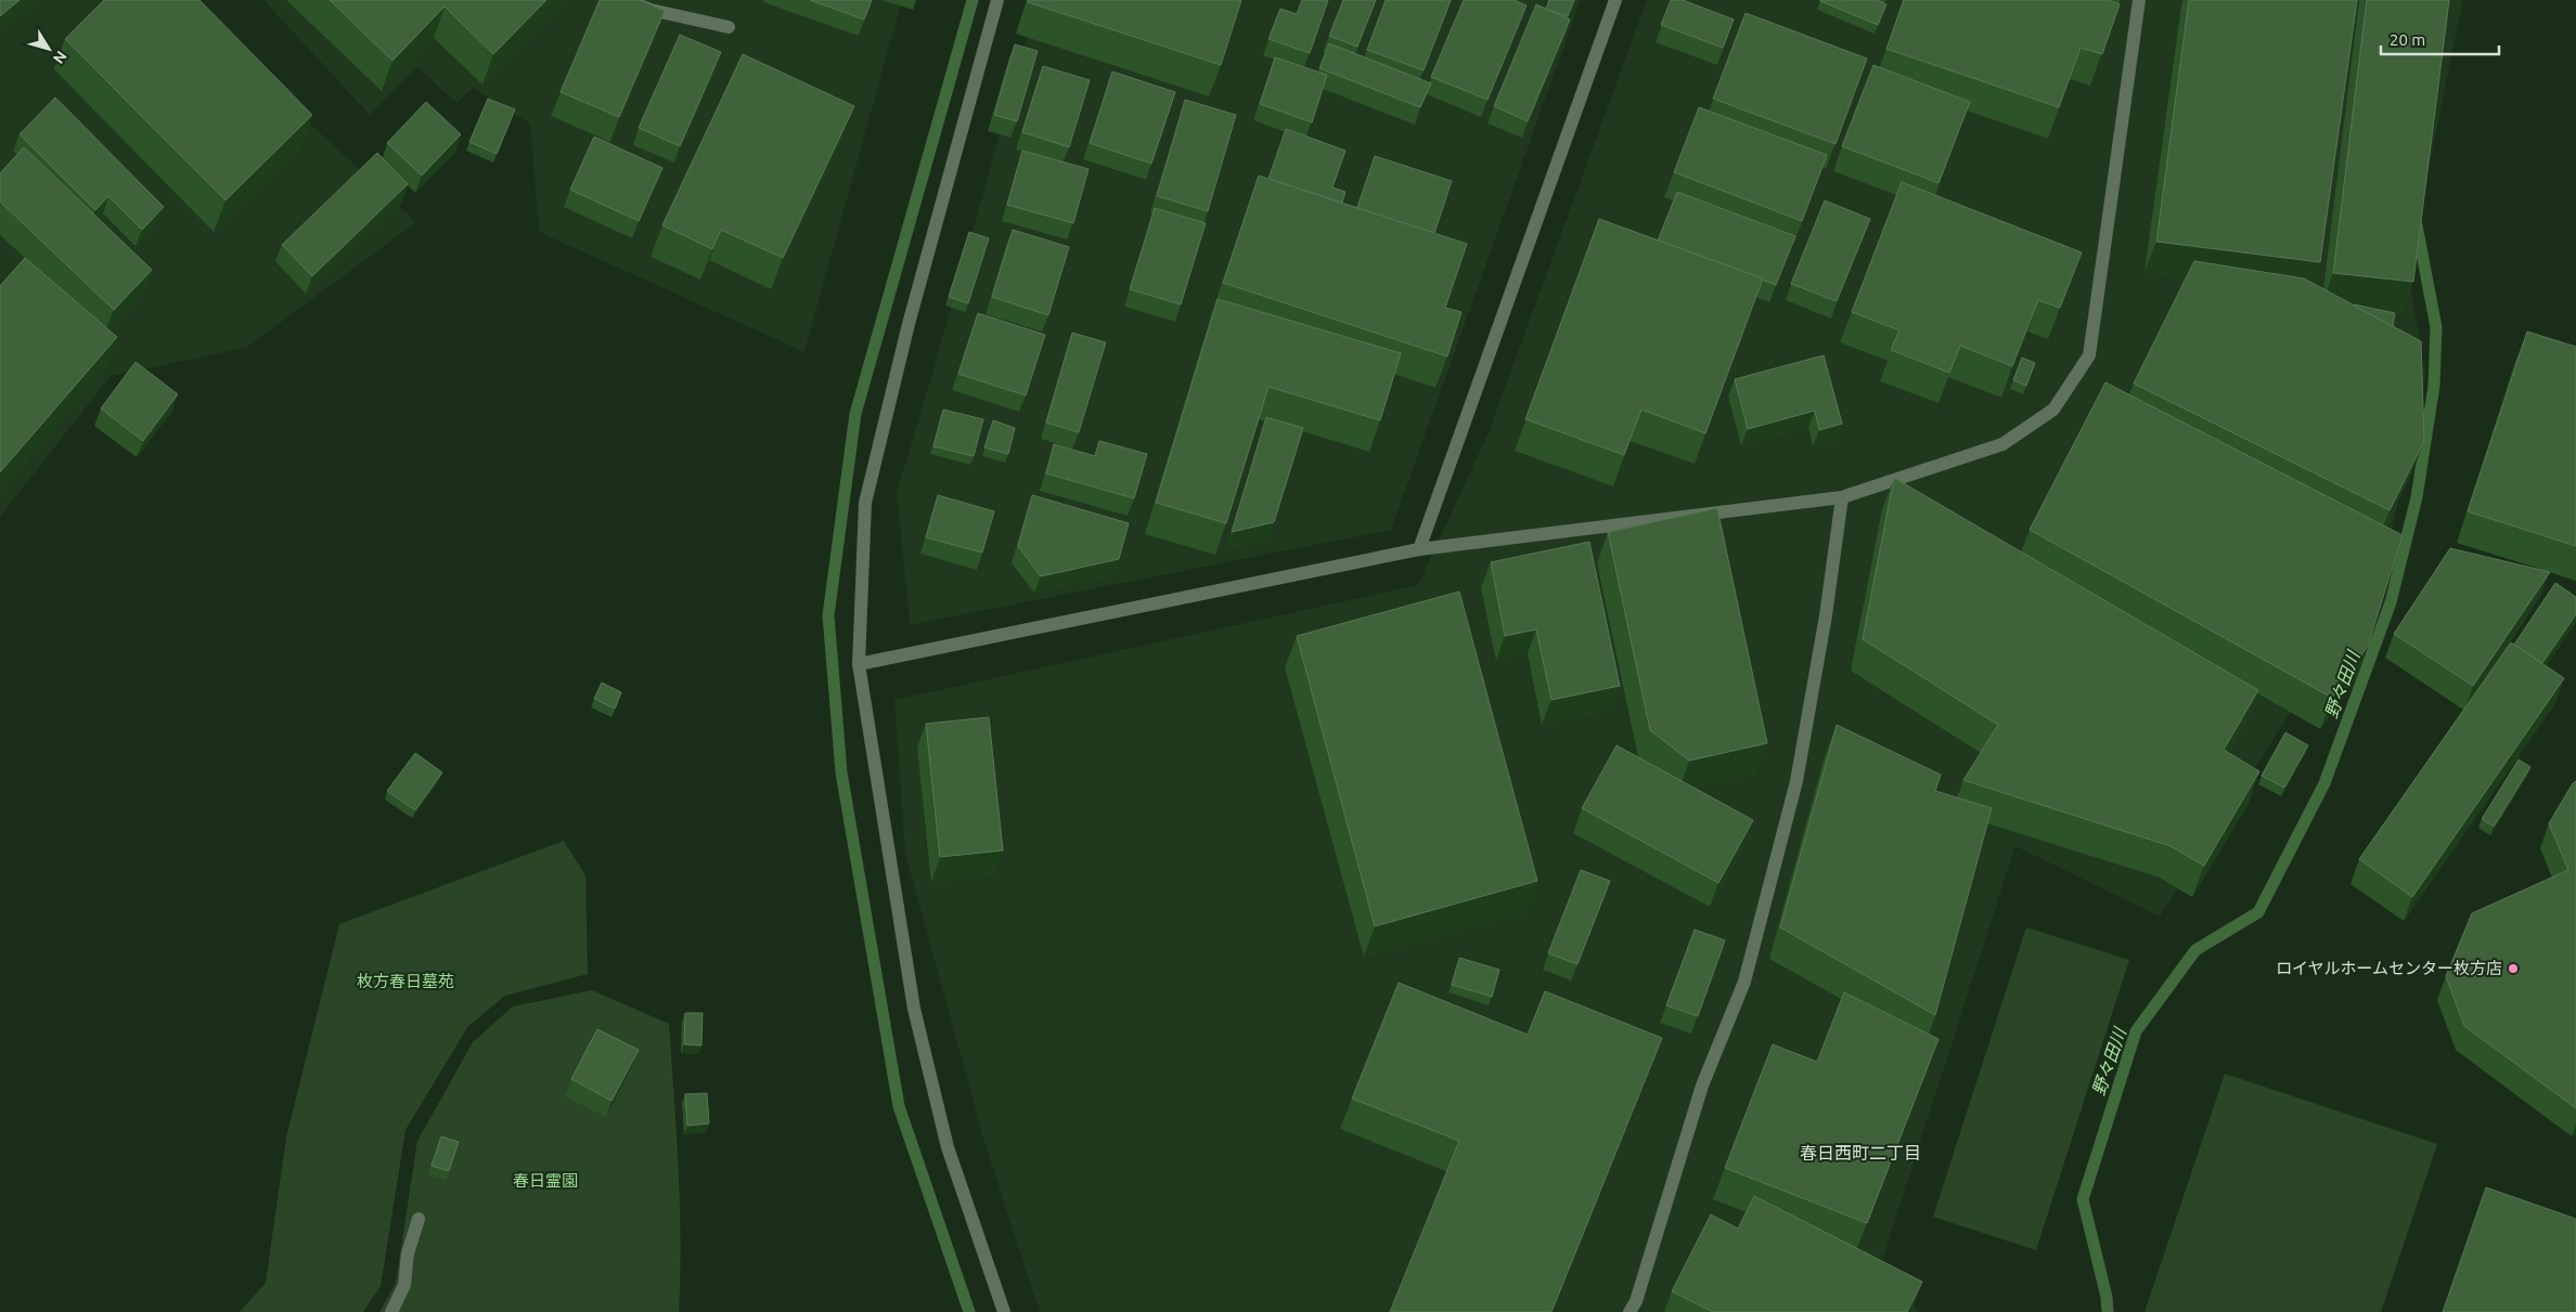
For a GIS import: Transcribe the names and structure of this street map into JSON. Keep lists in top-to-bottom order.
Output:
{
  "districts": ["春日西町二丁目"],
  "water": ["野々田川"],
  "parks": ["枚方春日墓苑", "春日霊園"],
  "places": ["ロイヤルホームセンター枚方店"],
  "scale_bar": "20 m",
  "north": "bottom right"
}
